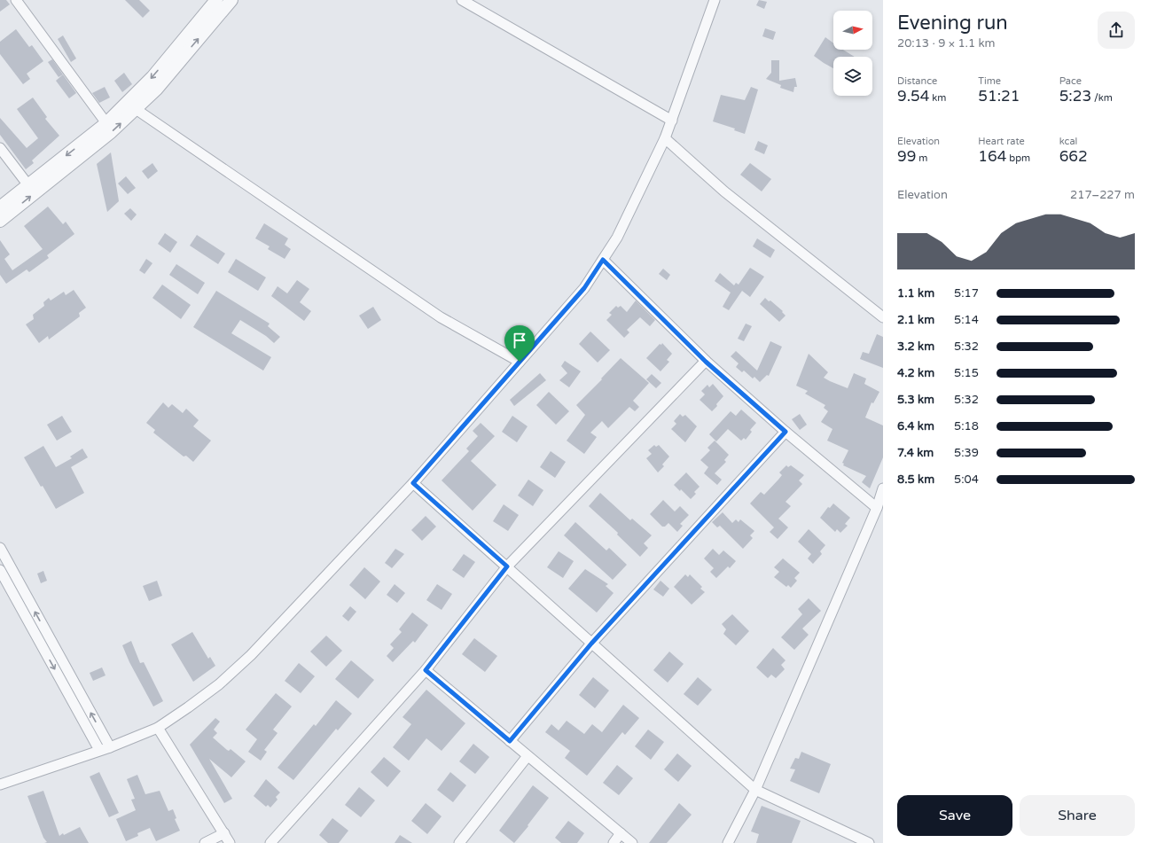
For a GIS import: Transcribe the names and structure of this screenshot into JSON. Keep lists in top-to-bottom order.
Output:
{
  "north": "right",
  "page": {
    "heading": ["Evening run", "20:13 · 9 × 1.1 km"],
    "stats": [
      ["Distance", "9.54 km"],
      ["Time", "51:21"],
      ["Pace", "5:23 /km"],
      ["Elevation", "99 m"],
      ["Heart rate", "164 bpm"],
      ["kcal", "662"]
    ],
    "chart": ["Elevation", "217–227 m"],
    "list": [
      {
        "name": "1.1 km",
        "note": "5:17"
      },
      {
        "name": "2.1 km",
        "note": "5:14"
      },
      {
        "name": "3.2 km",
        "note": "5:32"
      },
      {
        "name": "4.2 km",
        "note": "5:15"
      },
      {
        "name": "5.3 km",
        "note": "5:32"
      },
      {
        "name": "6.4 km",
        "note": "5:18"
      },
      {
        "name": "7.4 km",
        "note": "5:39"
      },
      {
        "name": "8.5 km",
        "note": "5:04"
      }
    ],
    "buttons": ["Save", "Share"]
  }
}
